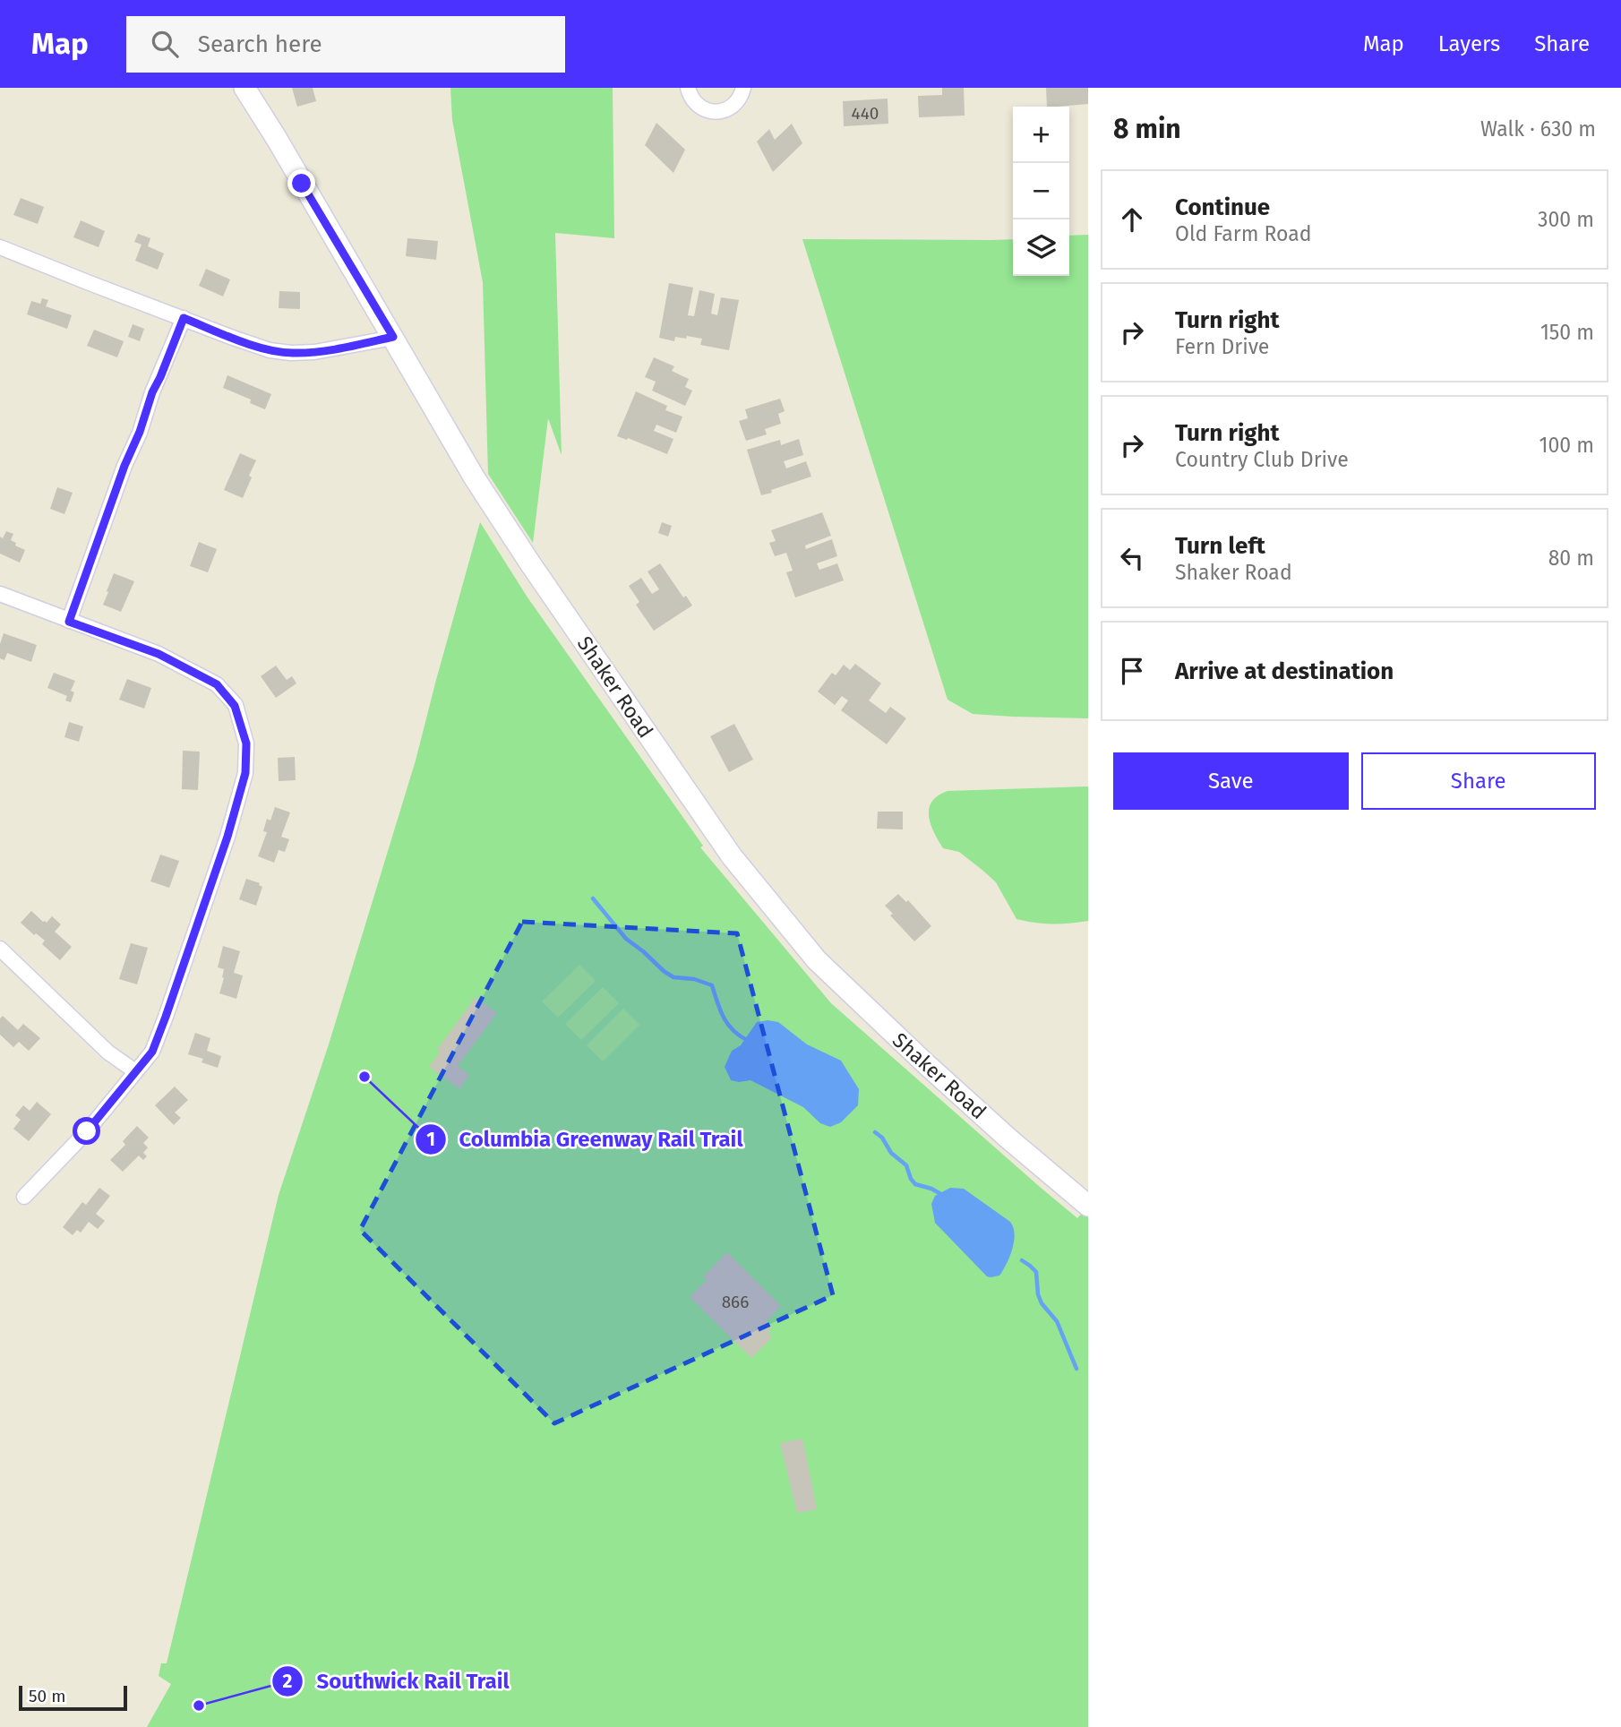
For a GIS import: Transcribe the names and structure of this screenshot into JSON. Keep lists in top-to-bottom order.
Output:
{
  "streets": {
    "street": ["Shaker Road"]
  },
  "places": ["Columbia Greenway Rail Trail", "Southwick Rail Trail"],
  "house_numbers": ["440", "866"],
  "scale_bar": "50 m",
  "page": {
    "header": "Map",
    "search": "Search here",
    "nav": ["Map", "Layers", "Share"],
    "heading": ["8 min", "Walk · 630 m"],
    "map_buttons": ["+", "−"],
    "list": [
      ["Continue", "Old Farm Road", "300 m"],
      ["Turn right", "Fern Drive", "150 m"],
      ["Turn right", "Country Club Drive", "100 m"],
      ["Turn left", "Shaker Road", "80 m"],
      "Arrive at destination"
    ],
    "buttons": ["Save", "Share"],
    "scale": "50 m"
  }
}
